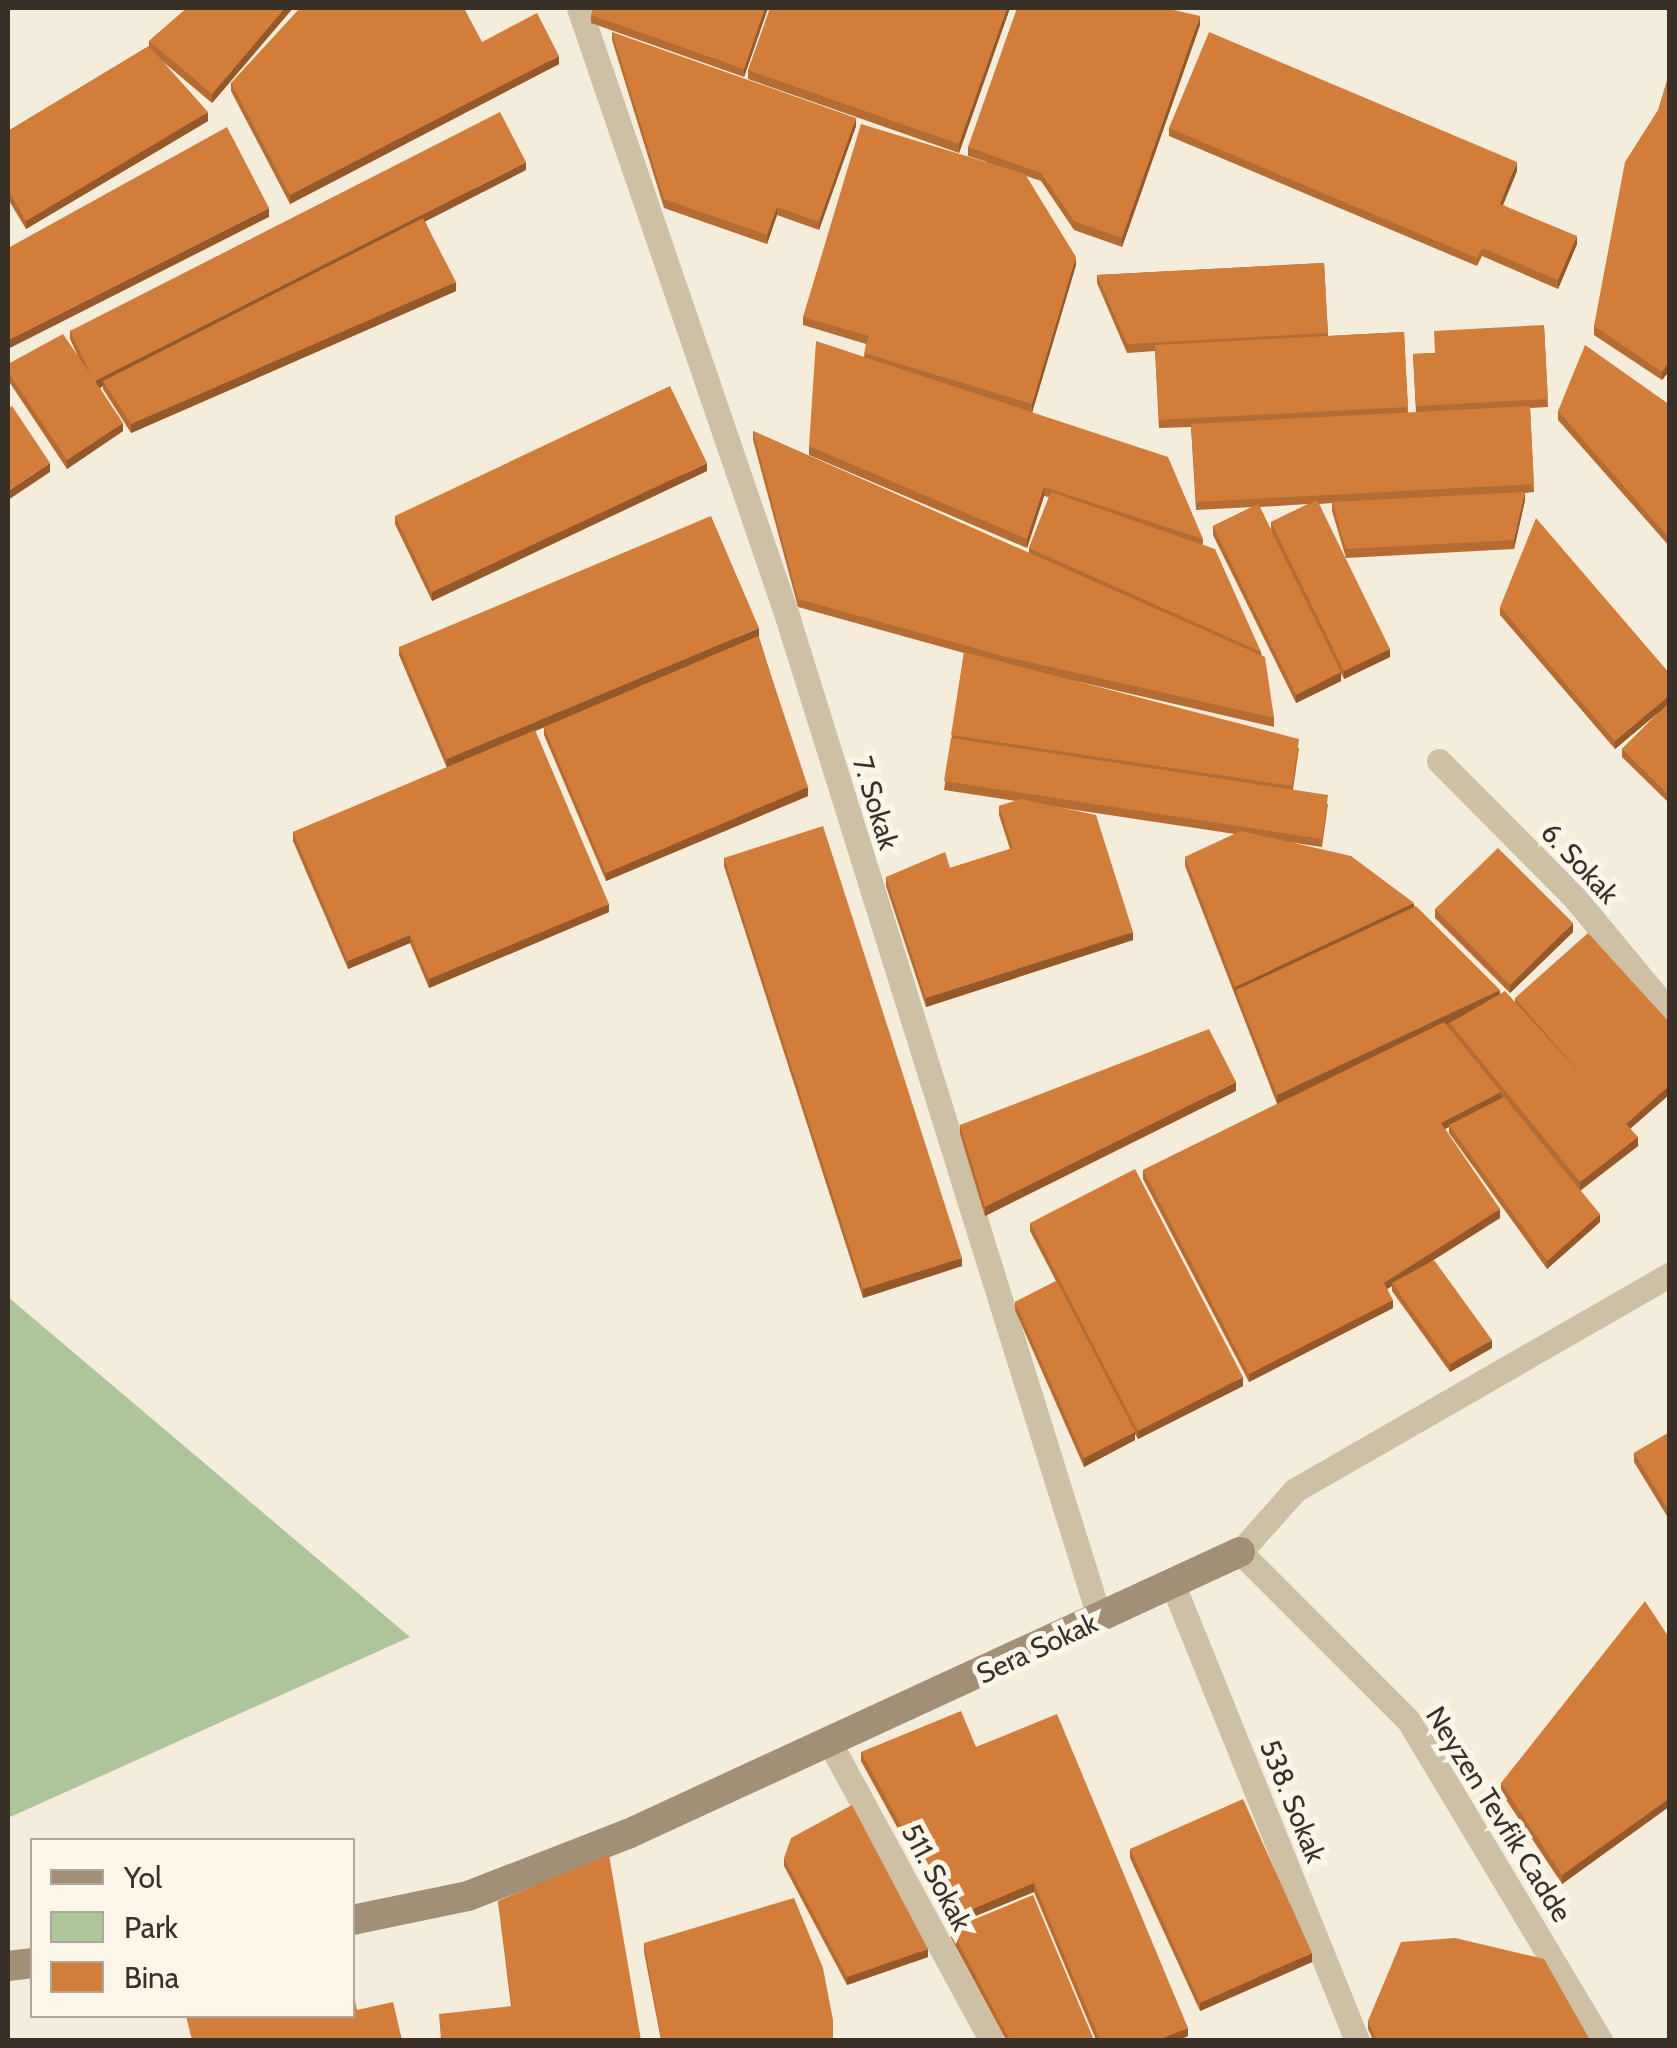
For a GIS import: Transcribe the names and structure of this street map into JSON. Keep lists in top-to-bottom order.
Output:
{
  "streets": {
    "street": [
      "7. Sokak",
      "6. Sokak",
      "Sera Sokak",
      "538. Sokak",
      "Neyzen Tevfik Cadde",
      "511. Sokak"
    ]
  },
  "crossings": [
    ["7. Sokak", "Sera Sokak"],
    ["Sera Sokak", "538. Sokak"],
    ["Sera Sokak", "Neyzen Tevfik Cadde"],
    ["Sera Sokak", "511. Sokak"]
  ],
  "legend": ["Yol", "Park", "Bina"]
}
